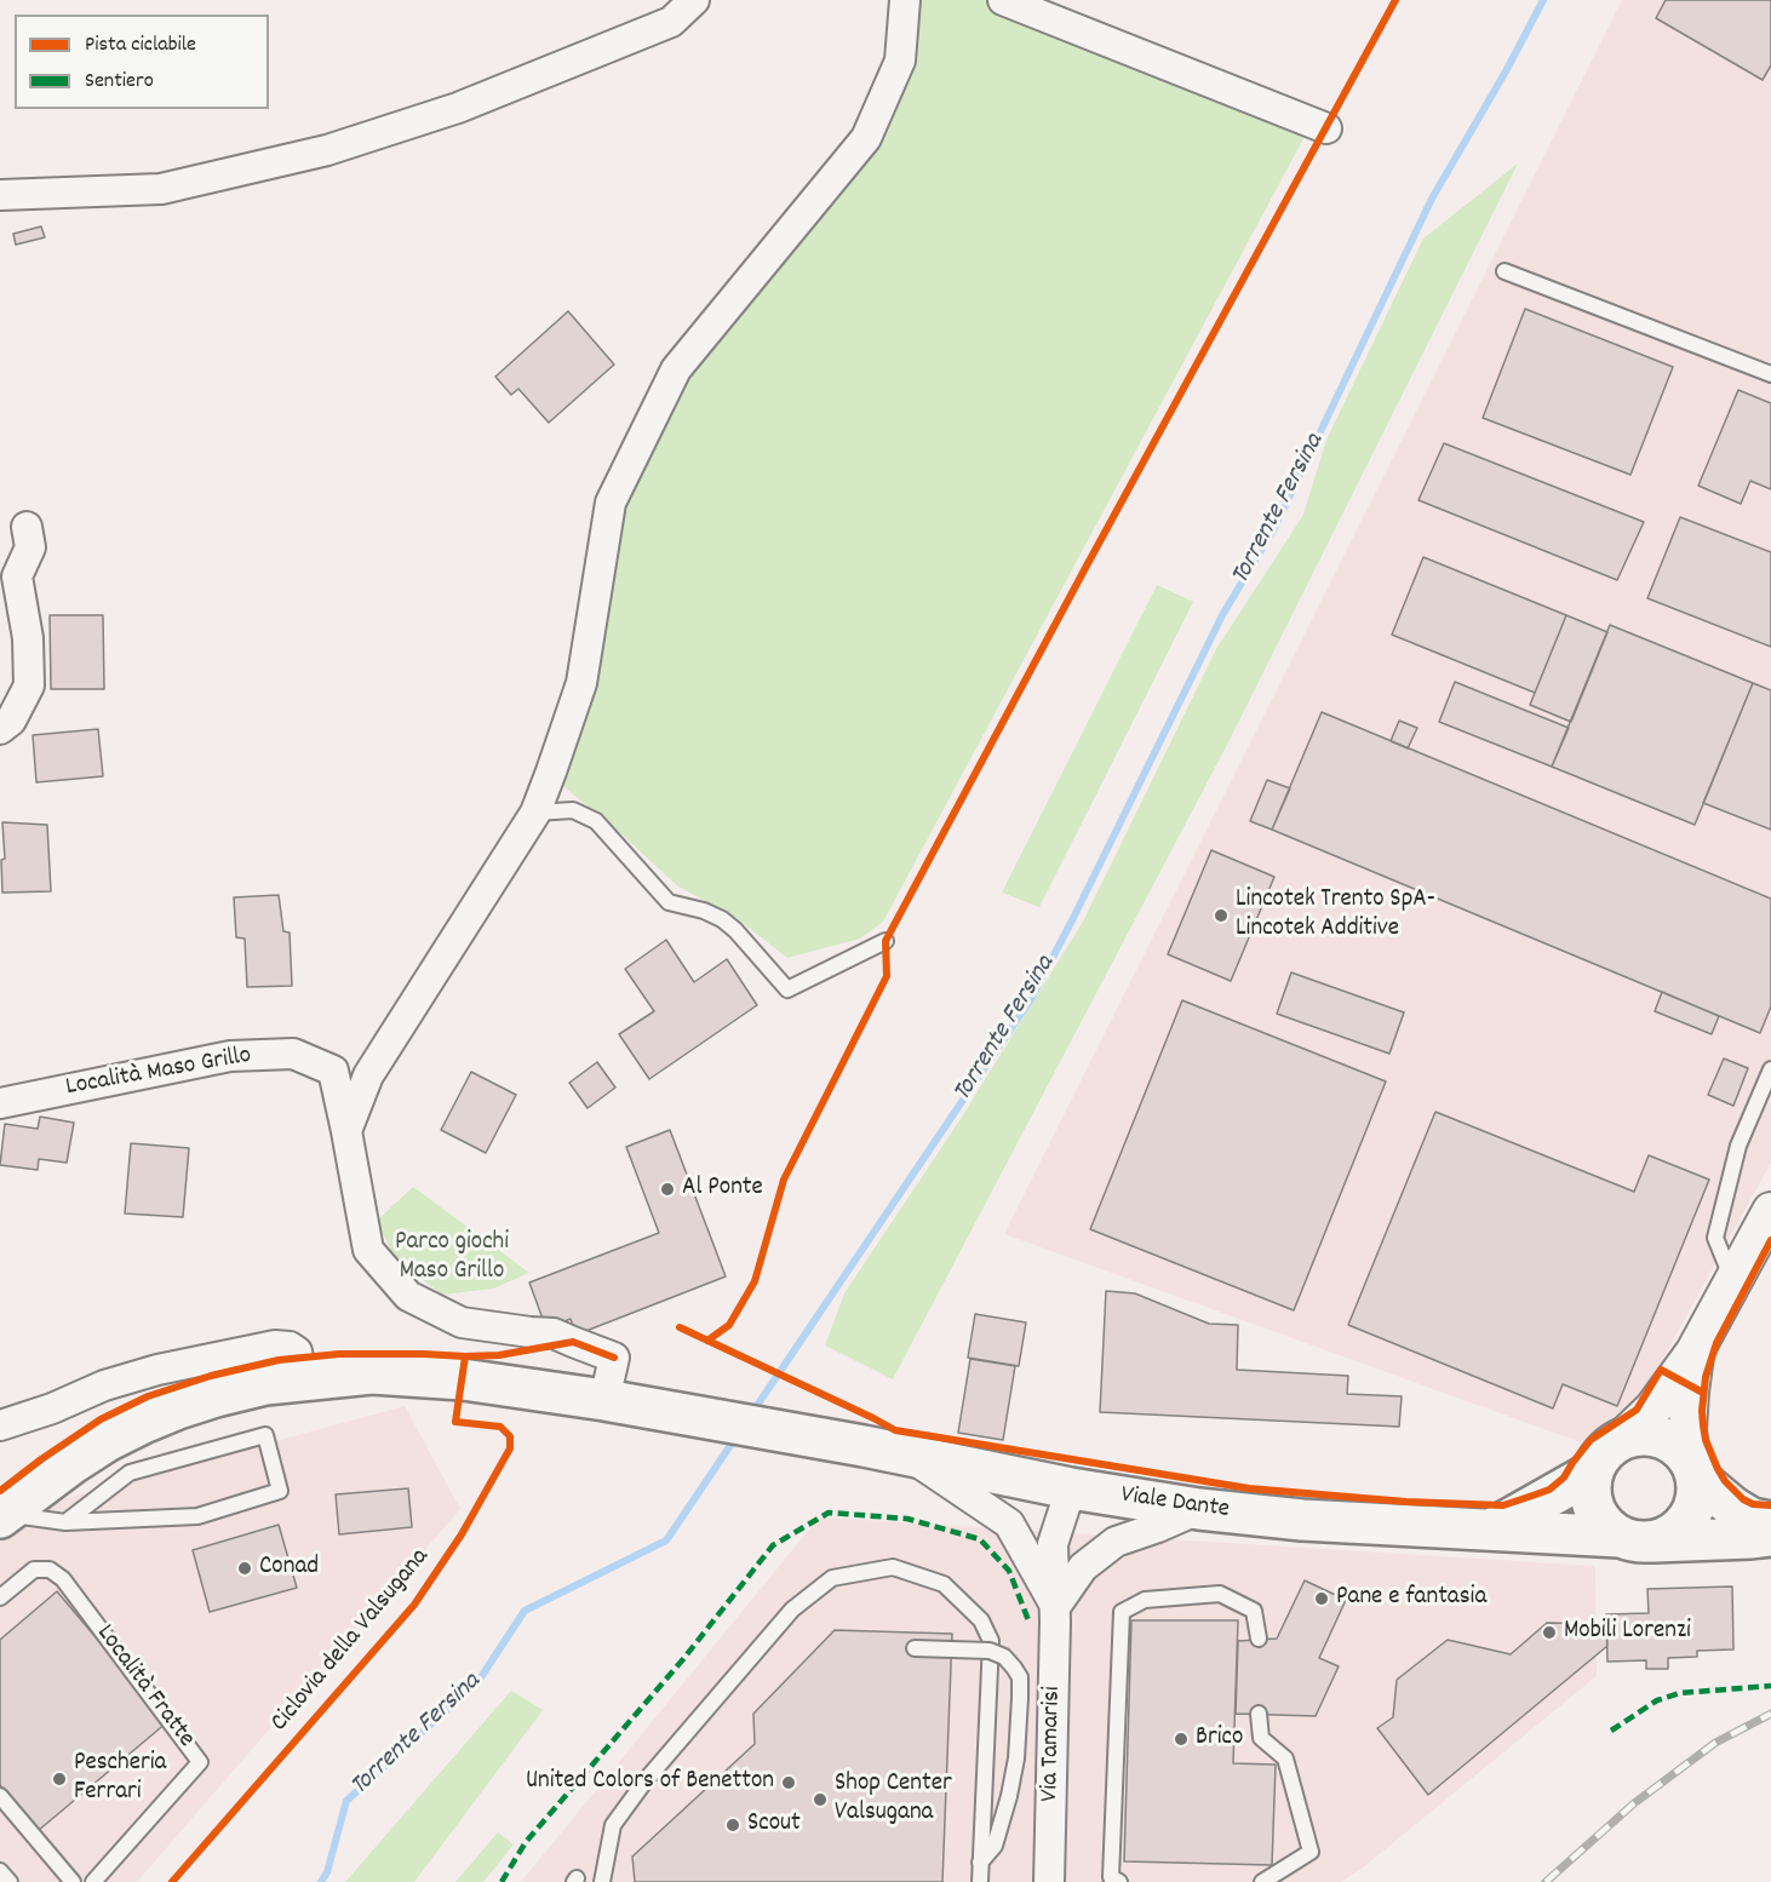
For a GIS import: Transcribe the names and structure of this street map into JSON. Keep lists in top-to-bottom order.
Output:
{
  "streets": {
    "main road": ["Viale Dante"],
    "street": ["Località Maso Grillo", "Via Tamarisi"],
    "lane": ["Località Fratte"],
    "cycle path": ["Ciclovia della Valsugana"]
  },
  "crossings": [
    ["Località Maso Grillo", "Viale Dante"],
    ["Viale Dante", "Via Tamarisi"]
  ],
  "water": ["Torrente Fersina"],
  "parks": ["Parco giochi Maso Grillo"],
  "places": [
    "Lincotek Trento SpA- Lincotek Additive",
    "Al Ponte",
    "Conad",
    "Pane e fantasia",
    "Mobili Lorenzi",
    "Brico",
    "Pescheria Ferrari",
    "United Colors of Benetton",
    "Shop Center Valsugana",
    "Scout"
  ],
  "legend": ["Pista ciclabile", "Sentiero"]
}
